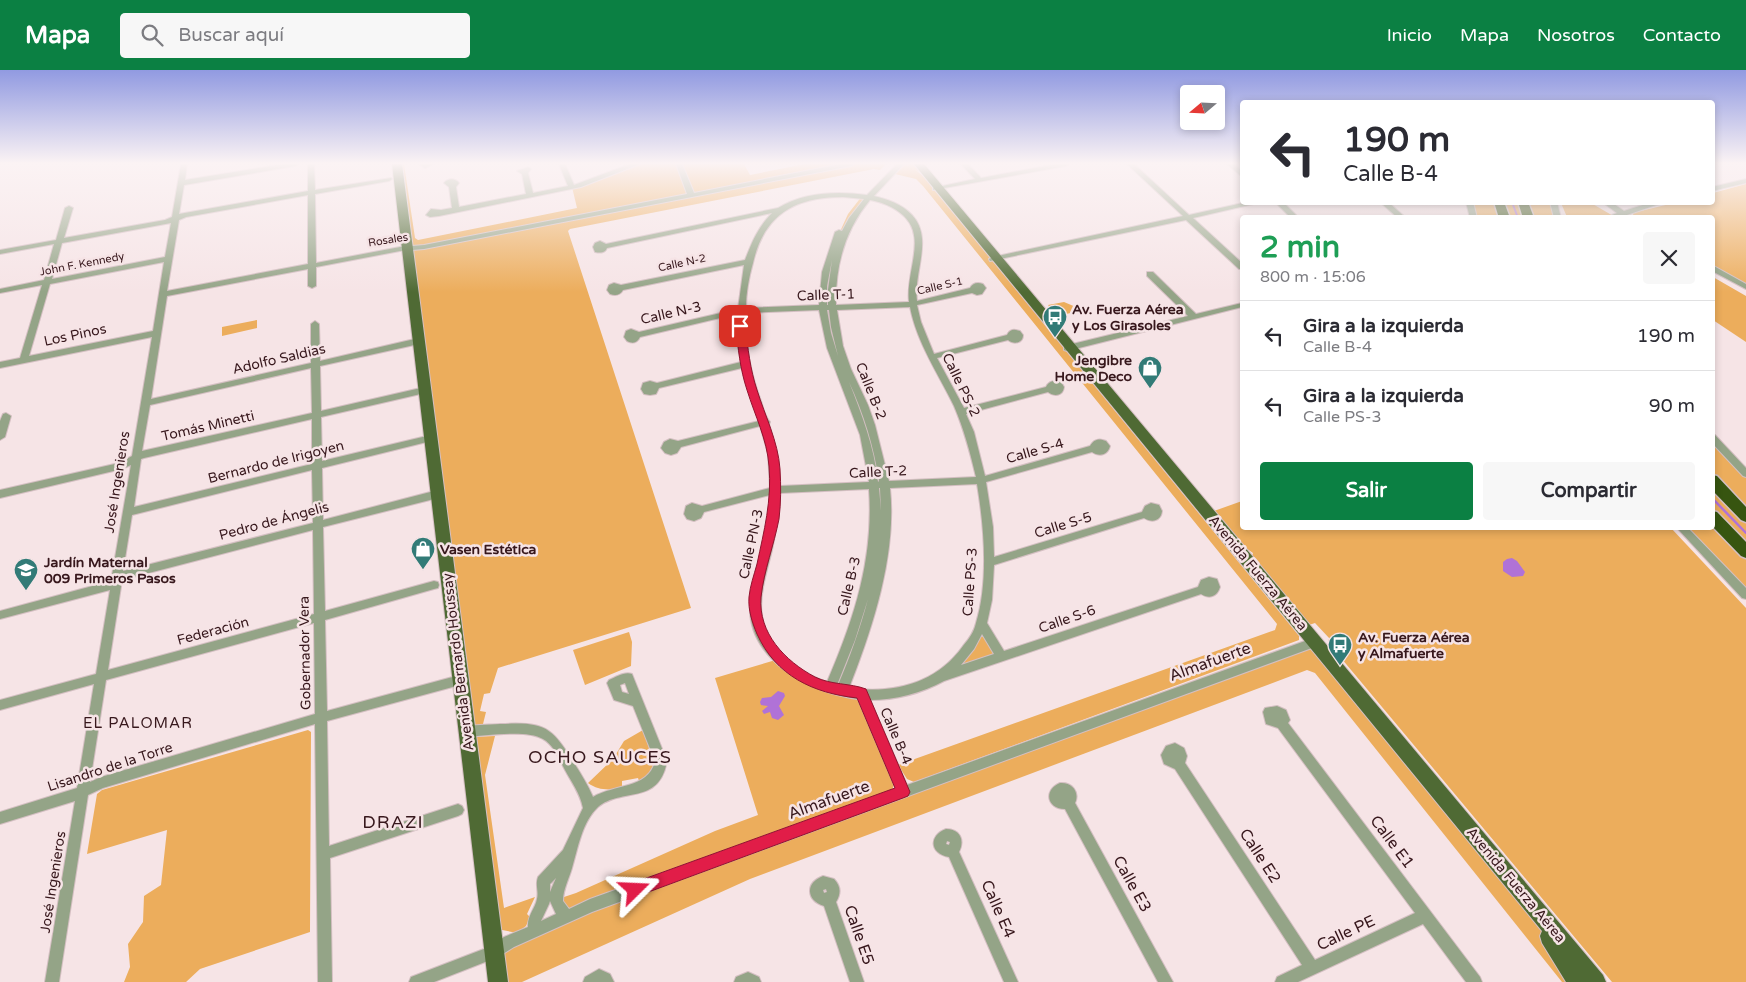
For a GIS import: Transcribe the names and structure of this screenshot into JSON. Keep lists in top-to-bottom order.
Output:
{
  "streets": {
    "main road": ["Avenida Fuerza Aérea", "Avenida Bernardo Houssay"],
    "street": [
      "Rosales",
      "Calle N-2",
      "John F. Kennedy",
      "Calle S-1",
      "Calle T-1",
      "Calle N-3",
      "Los Pinos",
      "Adolfo Saldias",
      "Calle PS-2",
      "Calle B-2",
      "Tomás Minetti",
      "Calle S-4",
      "Bernardo de Irigoyen",
      "Calle T-2",
      "José Ingenieros",
      "Pedro de Ángelis",
      "Calle S-5",
      "Calle PN-3",
      "Calle PS-3",
      "Calle B-3",
      "Calle S-6",
      "Federación",
      "Gobernador Vera",
      "Almafuerte",
      "Calle B-4",
      "Lisandro de la Torre",
      "Calle E1",
      "Calle E2",
      "Calle E3",
      "Calle E4",
      "Calle PE",
      "Calle E5"
    ]
  },
  "crossings": [
    ["Rosales", "José Ingenieros"],
    ["Rosales", "Avenida Bernardo Houssay"],
    ["Calle N-2", "Calle PN-3"],
    ["John F. Kennedy", "José Ingenieros"],
    ["Calle S-1", "Calle T-1"],
    ["Calle S-1", "Calle PS-2"],
    ["Calle T-1", "Calle N-3"],
    ["Calle T-1", "Calle PS-2"],
    ["Calle T-1", "Calle B-2"],
    ["Calle T-1", "Calle PN-3"],
    ["Calle N-3", "Calle PN-3"],
    ["Los Pinos", "José Ingenieros"],
    ["Adolfo Saldias", "José Ingenieros"],
    ["Adolfo Saldias", "Gobernador Vera"],
    ["Adolfo Saldias", "Avenida Bernardo Houssay"],
    ["Calle PS-2", "Calle S-4"],
    ["Calle PS-2", "Calle T-2"],
    ["Calle PS-2", "Calle PN-3"],
    ["Calle PS-2", "Calle PS-3"],
    ["Calle B-2", "Calle T-2"],
    ["Calle B-2", "Calle B-3"],
    ["Tomás Minetti", "José Ingenieros"],
    ["Tomás Minetti", "Gobernador Vera"],
    ["Tomás Minetti", "Avenida Bernardo Houssay"],
    ["Calle S-4", "Calle T-2"],
    ["Calle S-4", "Calle PS-3"],
    ["Bernardo de Irigoyen", "José Ingenieros"],
    ["Bernardo de Irigoyen", "Gobernador Vera"],
    ["Bernardo de Irigoyen", "Avenida Bernardo Houssay"],
    ["Calle T-2", "Calle PN-3"],
    ["Calle T-2", "Calle PS-3"],
    ["Calle T-2", "Calle B-3"],
    ["José Ingenieros", "Pedro de Ángelis"],
    ["José Ingenieros", "Federación"],
    ["José Ingenieros", "Lisandro de la Torre"],
    ["Pedro de Ángelis", "Gobernador Vera"],
    ["Pedro de Ángelis", "Avenida Bernardo Houssay"],
    ["Calle S-5", "Calle PS-3"],
    ["Calle PN-3", "Calle PS-3"],
    ["Calle PN-3", "Calle B-3"],
    ["Avenida Fuerza Aérea", "Almafuerte"],
    ["Calle PS-3", "Calle B-3"],
    ["Calle PS-3", "Calle S-6"],
    ["Calle PS-3", "Calle B-4"],
    ["Calle B-3", "Calle B-4"],
    ["Federación", "Gobernador Vera"],
    ["Gobernador Vera", "Lisandro de la Torre"],
    ["Avenida Bernardo Houssay", "Almafuerte"],
    ["Avenida Bernardo Houssay", "Lisandro de la Torre"],
    ["Almafuerte", "Calle B-4"],
    ["Calle E1", "Calle PE"],
    ["Calle E2", "Calle PE"]
  ],
  "districts": ["EL PALOMAR", "OCHO SAUCES", "DRAZI"],
  "places": {
    "bus stop": ["Av. Fuerza Aérea y Los Girasoles", "Av. Fuerza Aérea y Almafuerte"],
    "shop": ["Jengibre Home Deco", "Vasen Estética"],
    "school or university": ["Jardín Maternal 009 Primeros Pasos"]
  },
  "north": "left",
  "page": {
    "header": "Mapa",
    "search": "Buscar aquí",
    "nav": [
      "Inicio",
      "Mapa",
      "Nosotros",
      "Contacto"
    ],
    "turn": ["190 m", "Calle B-4"],
    "heading": ["2 min", "800 m · 15:06"],
    "list": [
      {
        "name": "Gira a la izquierda",
        "note": "Calle B-4",
        "value": "190 m"
      },
      {
        "name": "Gira a la izquierda",
        "note": "Calle PS-3",
        "value": "90 m"
      }
    ],
    "buttons": ["Salir", "Compartir"]
  }
}
